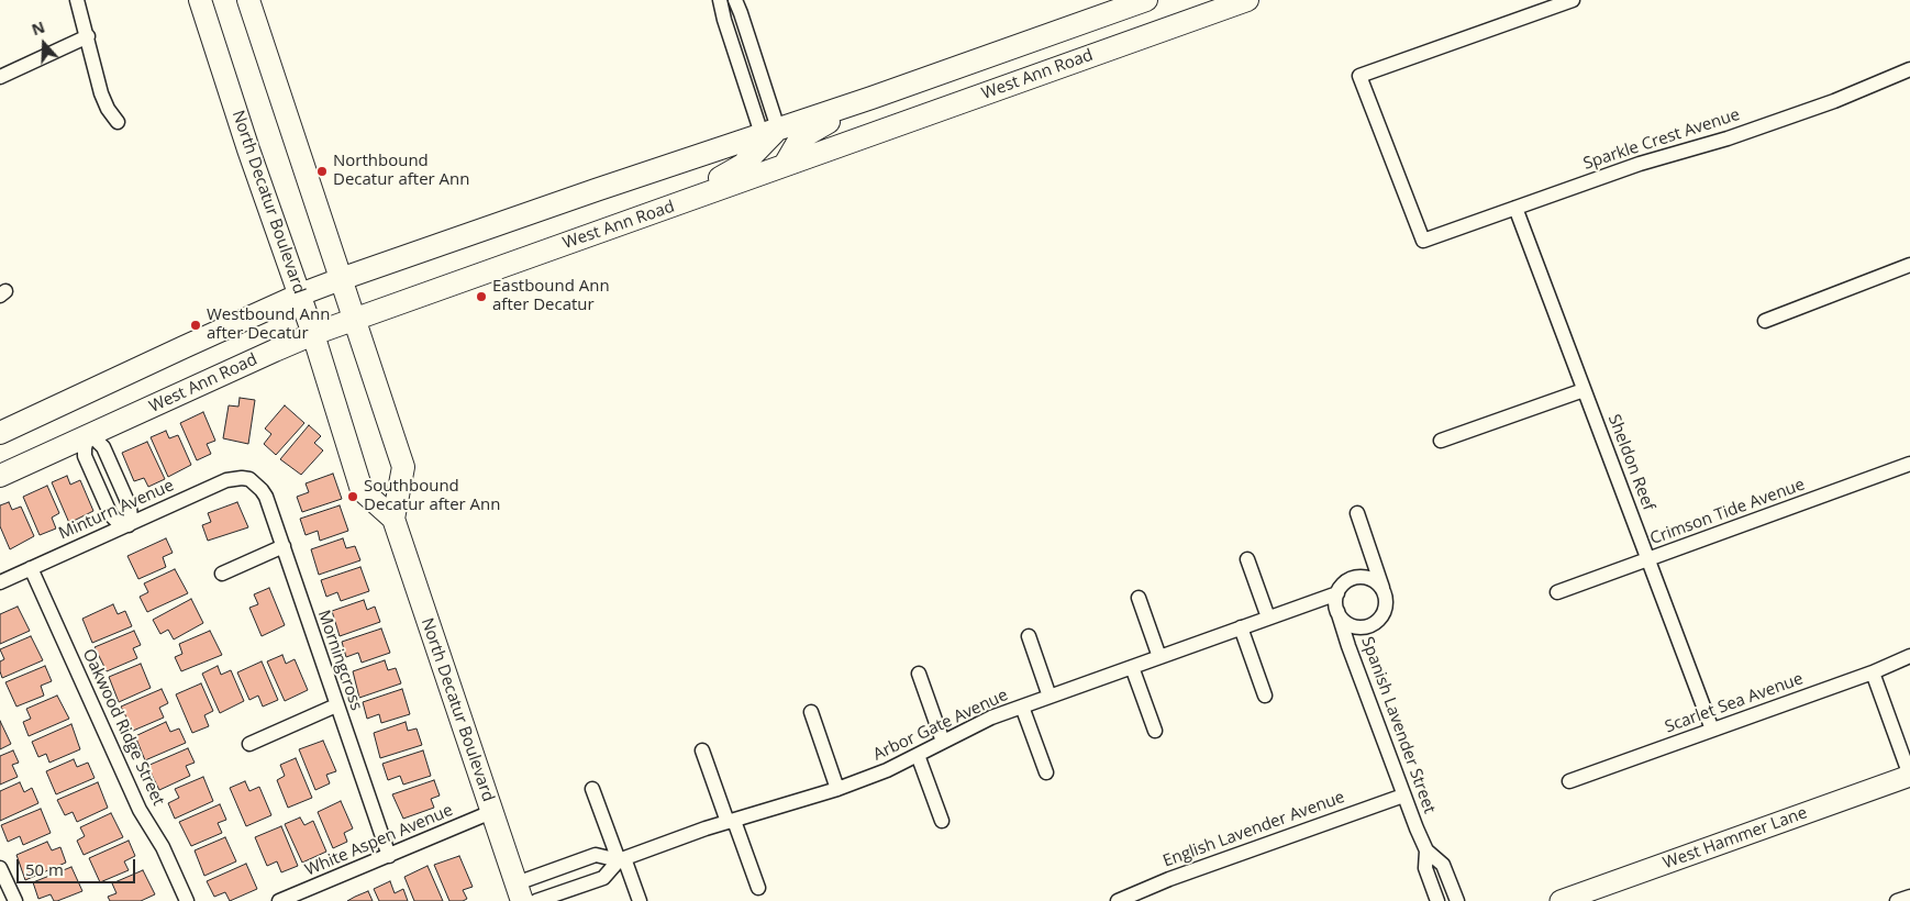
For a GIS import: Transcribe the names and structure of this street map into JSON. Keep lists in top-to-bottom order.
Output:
{
  "streets": {
    "main road": ["West Ann Road", "North Decatur Boulevard"],
    "street": [
      "Sparkle Crest Avenue",
      "Sheldon Reef",
      "Minturn Avenue",
      "Crimson Tide Avenue",
      "Morningcross",
      "Scarlet Sea Avenue",
      "Arbor Gate Avenue",
      "Spanish Lavender Street",
      "Oakwood Ridge Street",
      "English Lavender Avenue",
      "West Hammer Lane",
      "White Aspen Avenue"
    ]
  },
  "crossings": [
    ["West Ann Road", "North Decatur Boulevard"],
    ["Sparkle Crest Avenue", "Sheldon Reef"],
    ["North Decatur Boulevard", "Arbor Gate Avenue"],
    ["North Decatur Boulevard", "White Aspen Avenue"],
    ["Sheldon Reef", "Crimson Tide Avenue"],
    ["Sheldon Reef", "Scarlet Sea Avenue"],
    ["Minturn Avenue", "Morningcross"],
    ["Minturn Avenue", "Oakwood Ridge Street"],
    ["Morningcross", "White Aspen Avenue"],
    ["Arbor Gate Avenue", "Spanish Lavender Street"],
    ["Spanish Lavender Street", "English Lavender Avenue"]
  ],
  "places": [
    "Northbound Decatur after Ann",
    "Eastbound Ann after Decatur",
    "Westbound Ann after Decatur",
    "Southbound Decatur after Ann"
  ],
  "scale_bar": "50 m",
  "north": "top"
}
